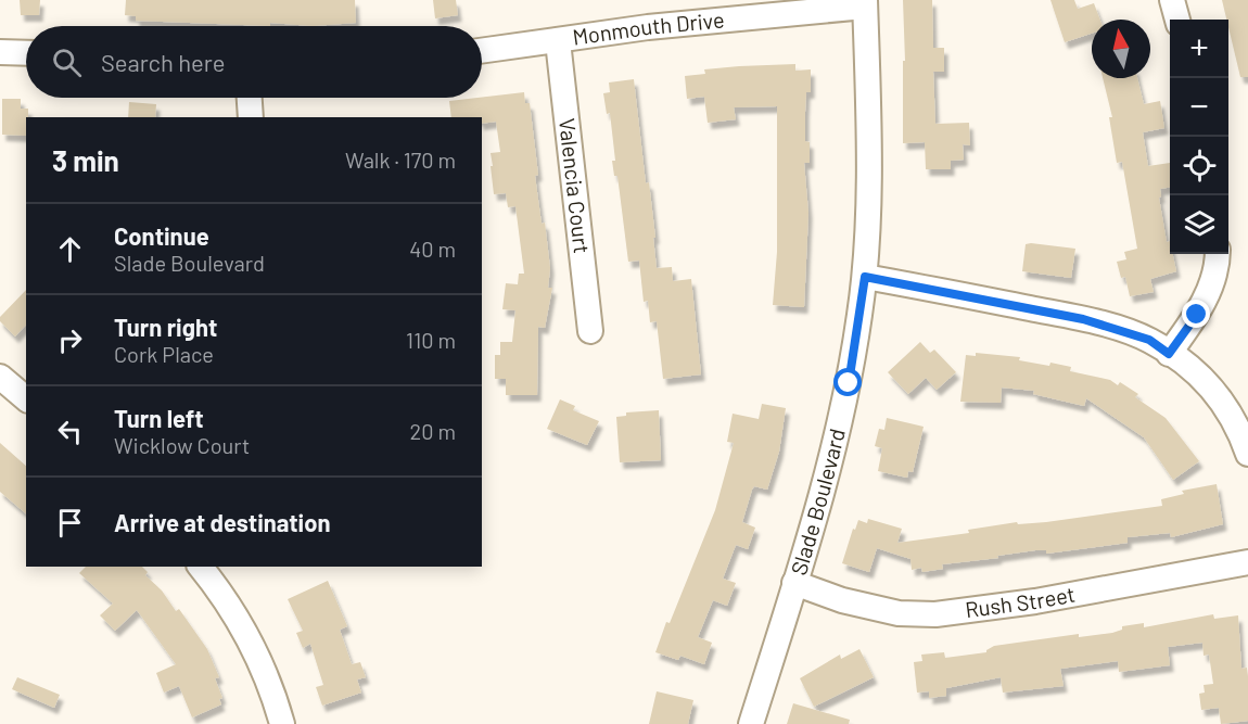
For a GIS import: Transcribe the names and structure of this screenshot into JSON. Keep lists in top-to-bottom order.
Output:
{
  "streets": {
    "street": [
      "Monmouth Drive",
      "Valencia Court",
      "Slade Boulevard",
      "Rush Street"
    ]
  },
  "crossings": [
    ["Monmouth Drive", "Valencia Court"],
    ["Monmouth Drive", "Slade Boulevard"],
    ["Slade Boulevard", "Rush Street"]
  ],
  "north": "top",
  "page": {
    "map_buttons": ["+", "−"],
    "search": "Search here",
    "heading": ["3 min", "Walk · 170 m"],
    "list": [
      ["Continue", "Slade Boulevard", "40 m"],
      ["Turn right", "Cork Place", "110 m"],
      ["Turn left", "Wicklow Court", "20 m"],
      "Arrive at destination"
    ]
  }
}
